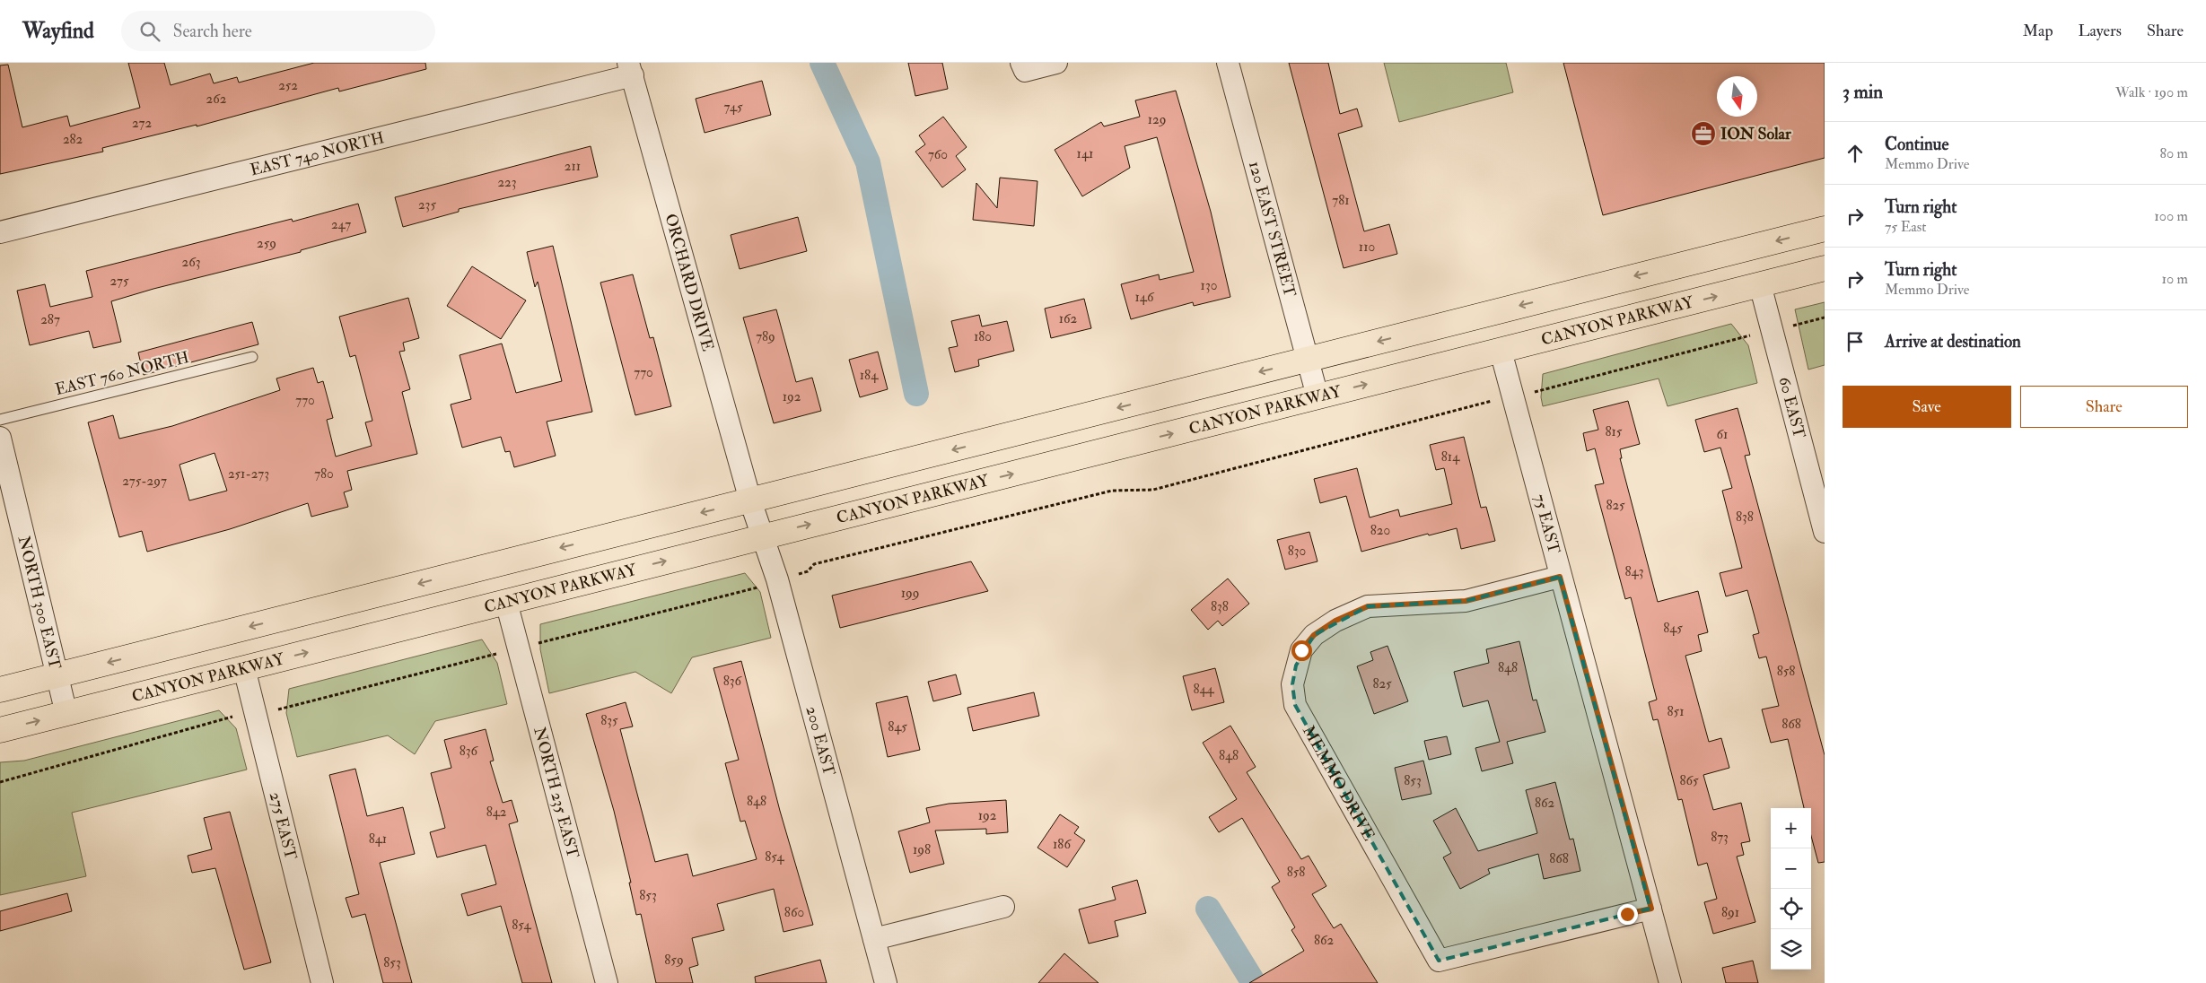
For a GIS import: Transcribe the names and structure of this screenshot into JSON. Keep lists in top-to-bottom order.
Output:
{
  "streets": {
    "highway": ["CANYON PARKWAY"],
    "street": [
      "EAST 740 NORTH",
      "120 EAST STREET",
      "ORCHARD DRIVE",
      "60 EAST",
      "75 EAST",
      "NORTH 300 EAST",
      "200 EAST",
      "MEMMO DRIVE",
      "NORTH 235 EAST",
      "275 EAST"
    ],
    "lane": ["EAST 760 NORTH"]
  },
  "crossings": [
    ["EAST 740 NORTH", "ORCHARD DRIVE"],
    ["120 EAST STREET", "CANYON PARKWAY"],
    ["ORCHARD DRIVE", "200 EAST"],
    ["CANYON PARKWAY", "60 EAST"],
    ["CANYON PARKWAY", "75 EAST"],
    ["CANYON PARKWAY", "NORTH 300 EAST"],
    ["CANYON PARKWAY", "200 EAST"],
    ["CANYON PARKWAY", "NORTH 235 EAST"],
    ["CANYON PARKWAY", "275 EAST"],
    ["75 EAST", "MEMMO DRIVE"]
  ],
  "places": {
    "office": ["ION Solar"]
  },
  "house_numbers": [
    "252",
    "262",
    "745",
    "129",
    "272",
    "282",
    "141",
    "760",
    "211",
    "223",
    "781",
    "235",
    "247",
    "259",
    "110",
    "263",
    "275",
    "130",
    "146",
    "162",
    "287",
    "789",
    "180",
    "770",
    "184",
    "192",
    "770",
    "815",
    "61",
    "814",
    "251-273",
    "780",
    "275-297",
    "825",
    "838",
    "820",
    "830",
    "843",
    "199",
    "838",
    "845",
    "848",
    "858",
    "836",
    "825",
    "844",
    "851",
    "835",
    "868",
    "845",
    "836",
    "848",
    "853",
    "865",
    "848",
    "862",
    "842",
    "192",
    "873",
    "841",
    "186",
    "198",
    "854",
    "868",
    "858",
    "853",
    "860",
    "891",
    "854",
    "862",
    "859",
    "853"
  ],
  "north": "bottom",
  "page": {
    "header": "Wayfind",
    "search": "Search here",
    "nav": ["Map", "Layers", "Share"],
    "heading": ["3 min", "Walk · 190 m"],
    "list": [
      ["Continue", "Memmo Drive", "80 m"],
      ["Turn right", "75 East", "100 m"],
      ["Turn right", "Memmo Drive", "10 m"],
      "Arrive at destination"
    ],
    "buttons": ["Save", "Share"],
    "map_buttons": ["+", "−"]
  }
}
